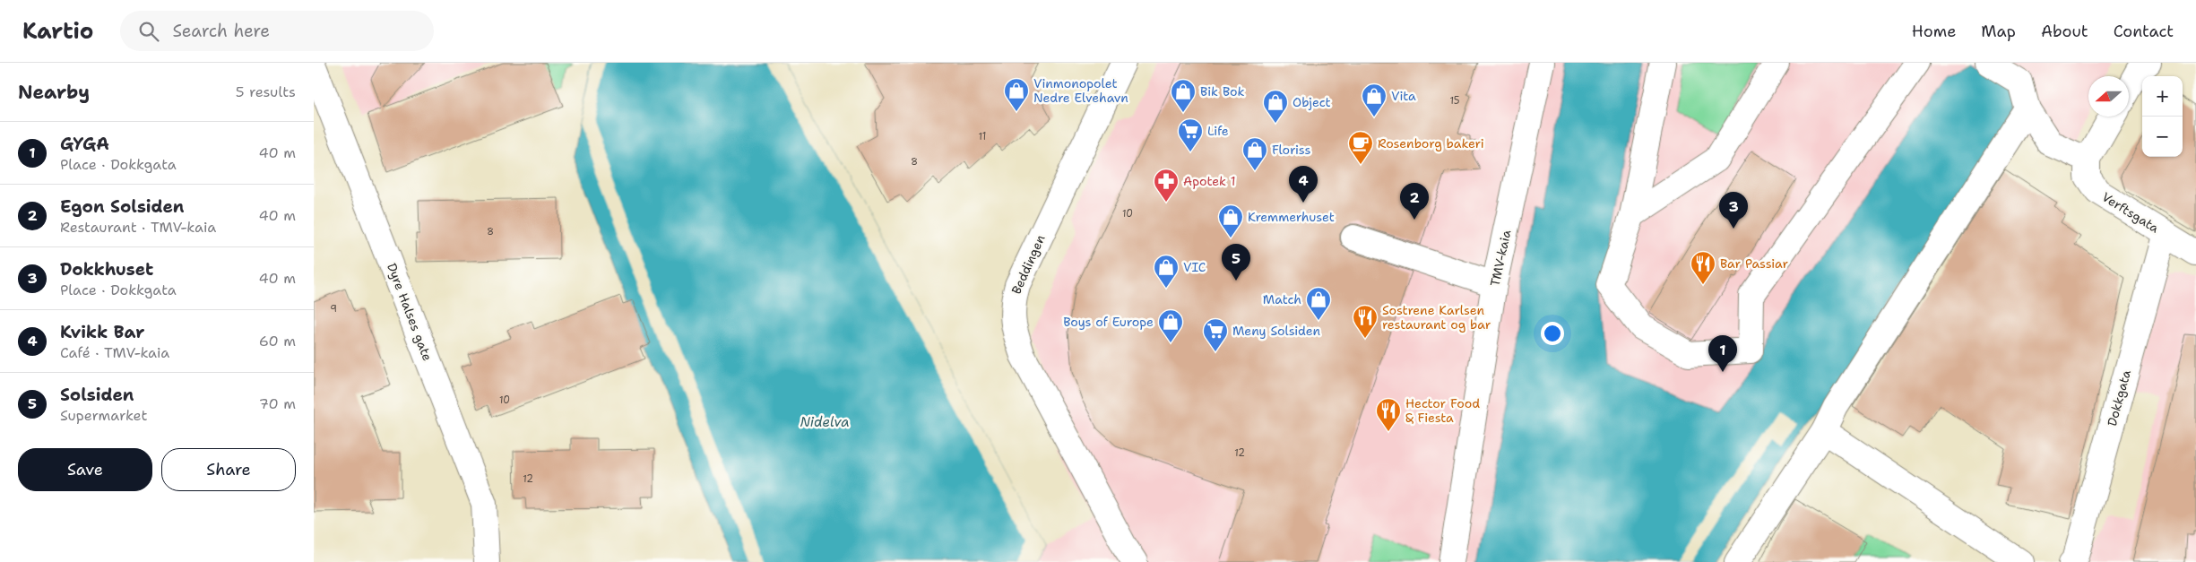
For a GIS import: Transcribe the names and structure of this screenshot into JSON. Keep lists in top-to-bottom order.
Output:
{
  "streets": {
    "street": [
      "Verftsgata",
      "TMV-kaia",
      "Beddingen",
      "Dyre Halses gate",
      "Dokkgata"
    ]
  },
  "crossings": [
    ["Verftsgata", "Dokkgata"]
  ],
  "water": ["Nidelva"],
  "places": {
    "shop": [
      "Vinmonopolet Nedre Elvehavn",
      "Bik Bok",
      "Vita",
      "Object",
      "Floriss",
      "Kremmerhuset",
      "VIC",
      "Match",
      "Boys of Europe"
    ],
    "supermarket": ["Life", "Meny Solsiden"],
    "cafe": ["Rosenborg bakeri"],
    "pharmacy": ["Apotek 1"],
    "restaurant": ["Bar Passiar", "Sostrene Karlsen restaurant og bar", "Hector Food & Fiesta"]
  },
  "house_numbers": [
    "15",
    "11",
    "8",
    "10",
    "8",
    "9",
    "10",
    "12",
    "12"
  ],
  "north": "left",
  "page": {
    "header": "Kartio",
    "search": "Search here",
    "nav": [
      "Home",
      "Map",
      "About",
      "Contact"
    ],
    "heading": ["Nearby", "5 results"],
    "map_buttons": ["+", "−"],
    "list": [
      {
        "mark": "1",
        "name": "GYGA",
        "note": "Place · Dokkgata",
        "value": "40 m"
      },
      {
        "mark": "2",
        "name": "Egon Solsiden",
        "note": "Restaurant · TMV-kaia",
        "value": "40 m"
      },
      {
        "mark": "3",
        "name": "Dokkhuset",
        "note": "Place · Dokkgata",
        "value": "40 m"
      },
      {
        "mark": "4",
        "name": "Kvikk Bar",
        "note": "Café · TMV-kaia",
        "value": "60 m"
      },
      {
        "mark": "5",
        "name": "Solsiden",
        "note": "Supermarket",
        "value": "70 m"
      }
    ],
    "pins": [
      "4",
      "2",
      "3",
      "5",
      "1"
    ],
    "buttons": ["Save", "Share"]
  }
}
